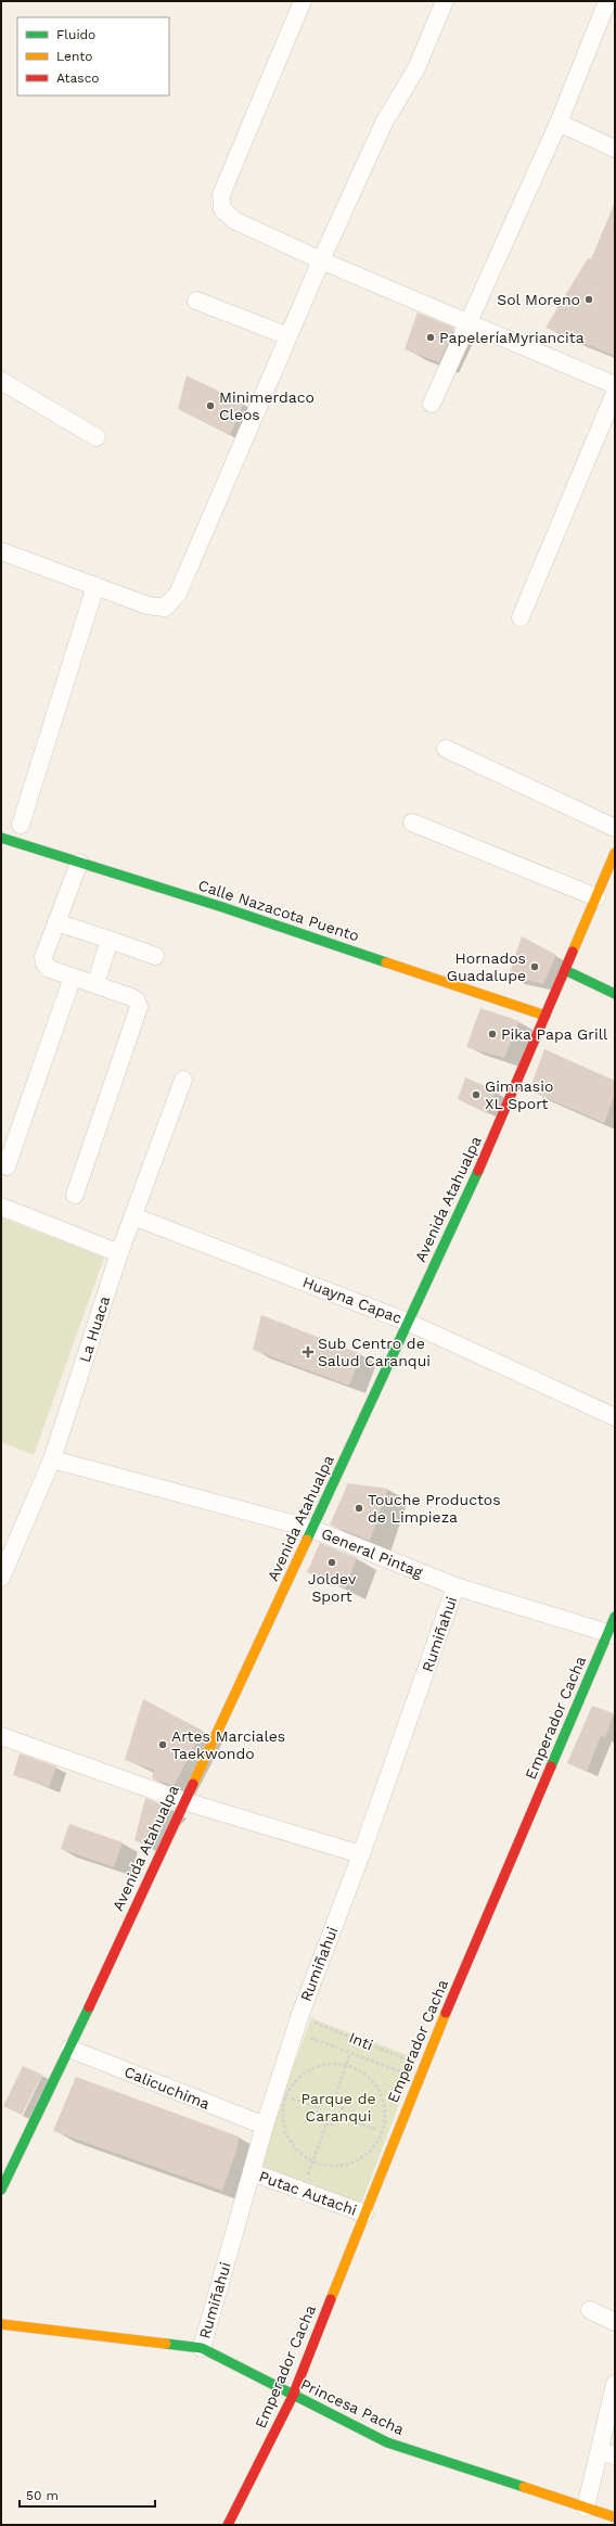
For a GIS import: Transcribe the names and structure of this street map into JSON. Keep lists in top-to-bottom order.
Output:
{
  "streets": {
    "main road": [
      "Calle Nazacota Puento",
      "Avenida Atahualpa",
      "Emperador Cacha",
      "Princesa Pacha"
    ],
    "street": [
      "Huayna Capac",
      "La Huaca",
      "General Pintag",
      "Rumiñahui",
      "Calicuchima",
      "Putac Autachi"
    ],
    "path": ["Inti"]
  },
  "crossings": [
    ["Calle Nazacota Puento", "Avenida Atahualpa"],
    ["Avenida Atahualpa", "Huayna Capac"],
    ["Avenida Atahualpa", "General Pintag"],
    ["Avenida Atahualpa", "Calicuchima"],
    ["Huayna Capac", "La Huaca"],
    ["La Huaca", "General Pintag"],
    ["General Pintag", "Rumiñahui"],
    ["General Pintag", "Emperador Cacha"],
    ["Rumiñahui", "Inti"],
    ["Rumiñahui", "Calicuchima"],
    ["Rumiñahui", "Putac Autachi"],
    ["Rumiñahui", "Princesa Pacha"],
    ["Emperador Cacha", "Inti"],
    ["Emperador Cacha", "Putac Autachi"],
    ["Emperador Cacha", "Princesa Pacha"]
  ],
  "parks": ["Parque de Caranqui"],
  "places": {
    "other": [
      "Sol Moreno",
      "PapeleríaMyriancita",
      "Minimerdaco Cleos",
      "Hornados Guadalupe",
      "Pika Papa Grill",
      "Gimnasio XL Sport",
      "Touche Productos de Limpieza",
      "Joldev Sport",
      "Artes Marciales Taekwondo"
    ],
    "health": ["Sub Centro de Salud Caranqui"]
  },
  "legend": ["Fluido", "Lento", "Atasco"],
  "scale_bar": "50 m"
}
